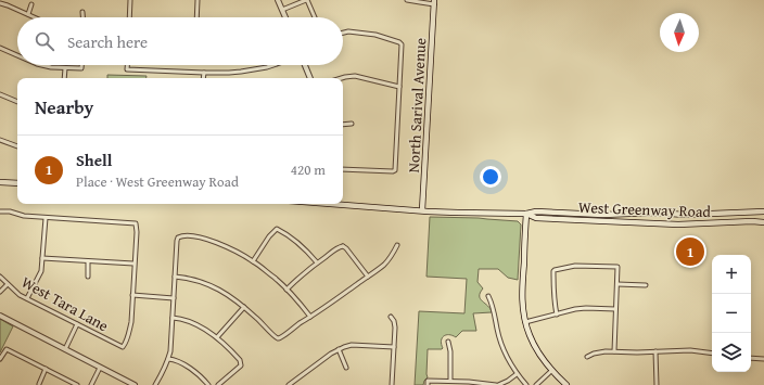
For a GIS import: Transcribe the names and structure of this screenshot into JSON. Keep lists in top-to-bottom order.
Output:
{
  "streets": {
    "main road": ["North Sarival Avenue", "West Greenway Road"],
    "street": ["West Tara Lane"]
  },
  "crossings": [
    ["North Sarival Avenue", "West Greenway Road"]
  ],
  "north": "bottom",
  "page": {
    "search": "Search here",
    "heading": "Nearby",
    "list": [
      {
        "mark": "1",
        "name": "Shell",
        "note": "Place · West Greenway Road",
        "value": "420 m"
      }
    ],
    "pins": "1",
    "map_buttons": ["+", "−"]
  }
}
